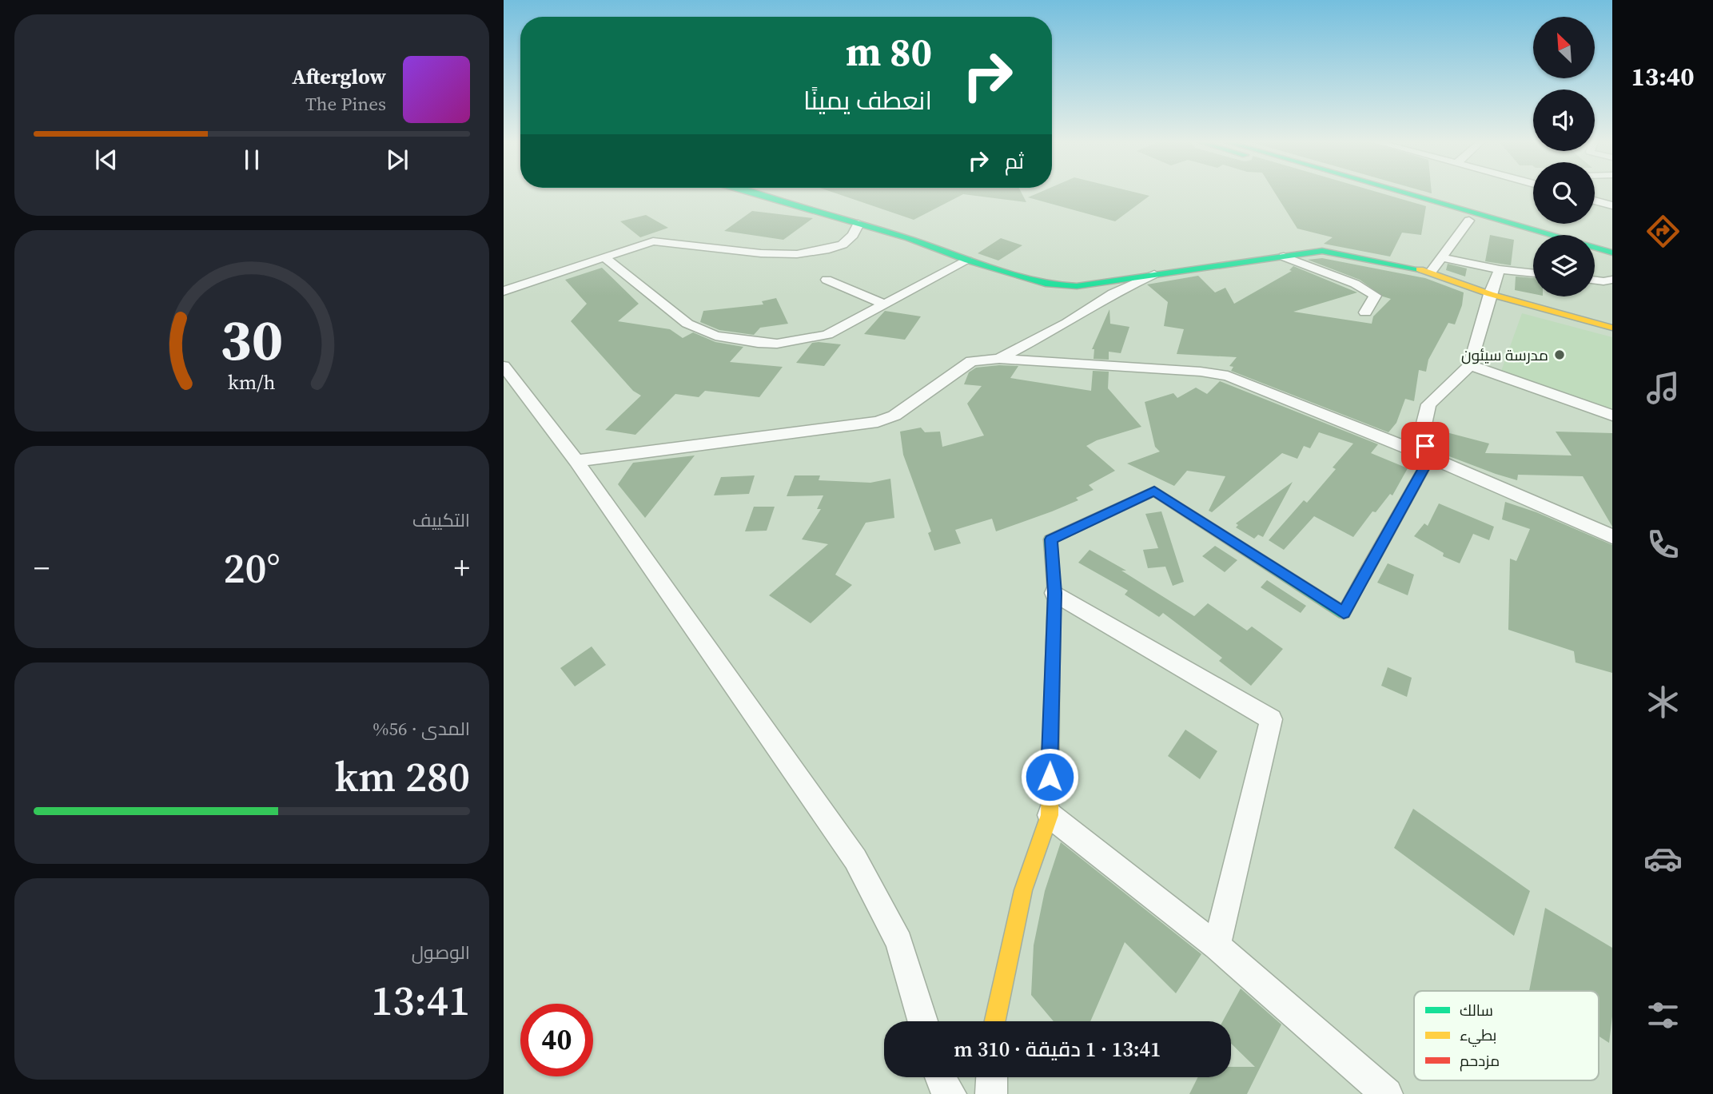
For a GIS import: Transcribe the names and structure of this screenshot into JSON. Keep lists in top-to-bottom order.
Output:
{
  "places": ["مدرسة سيئون"],
  "legend": ["سالك", "بطيء", "مزدحم"],
  "north": "top left",
  "page": {
    "tabs": "13:40",
    "turn": ["80 m", "انعطف يمينًا"],
    "song": ["Afterglow", "The Pines"],
    "then": "ثم",
    "tile": [
      "التكييف",
      ["المدى · 56%", "280 km"],
      ["الوصول", "13:41"]
    ],
    "heat": ["−", "20°", "+"],
    "limit": "40",
    "trip": "13:41 · 1 دقيقة · 310 m",
    "gauge": ["30", "km/h"]
  }
}
